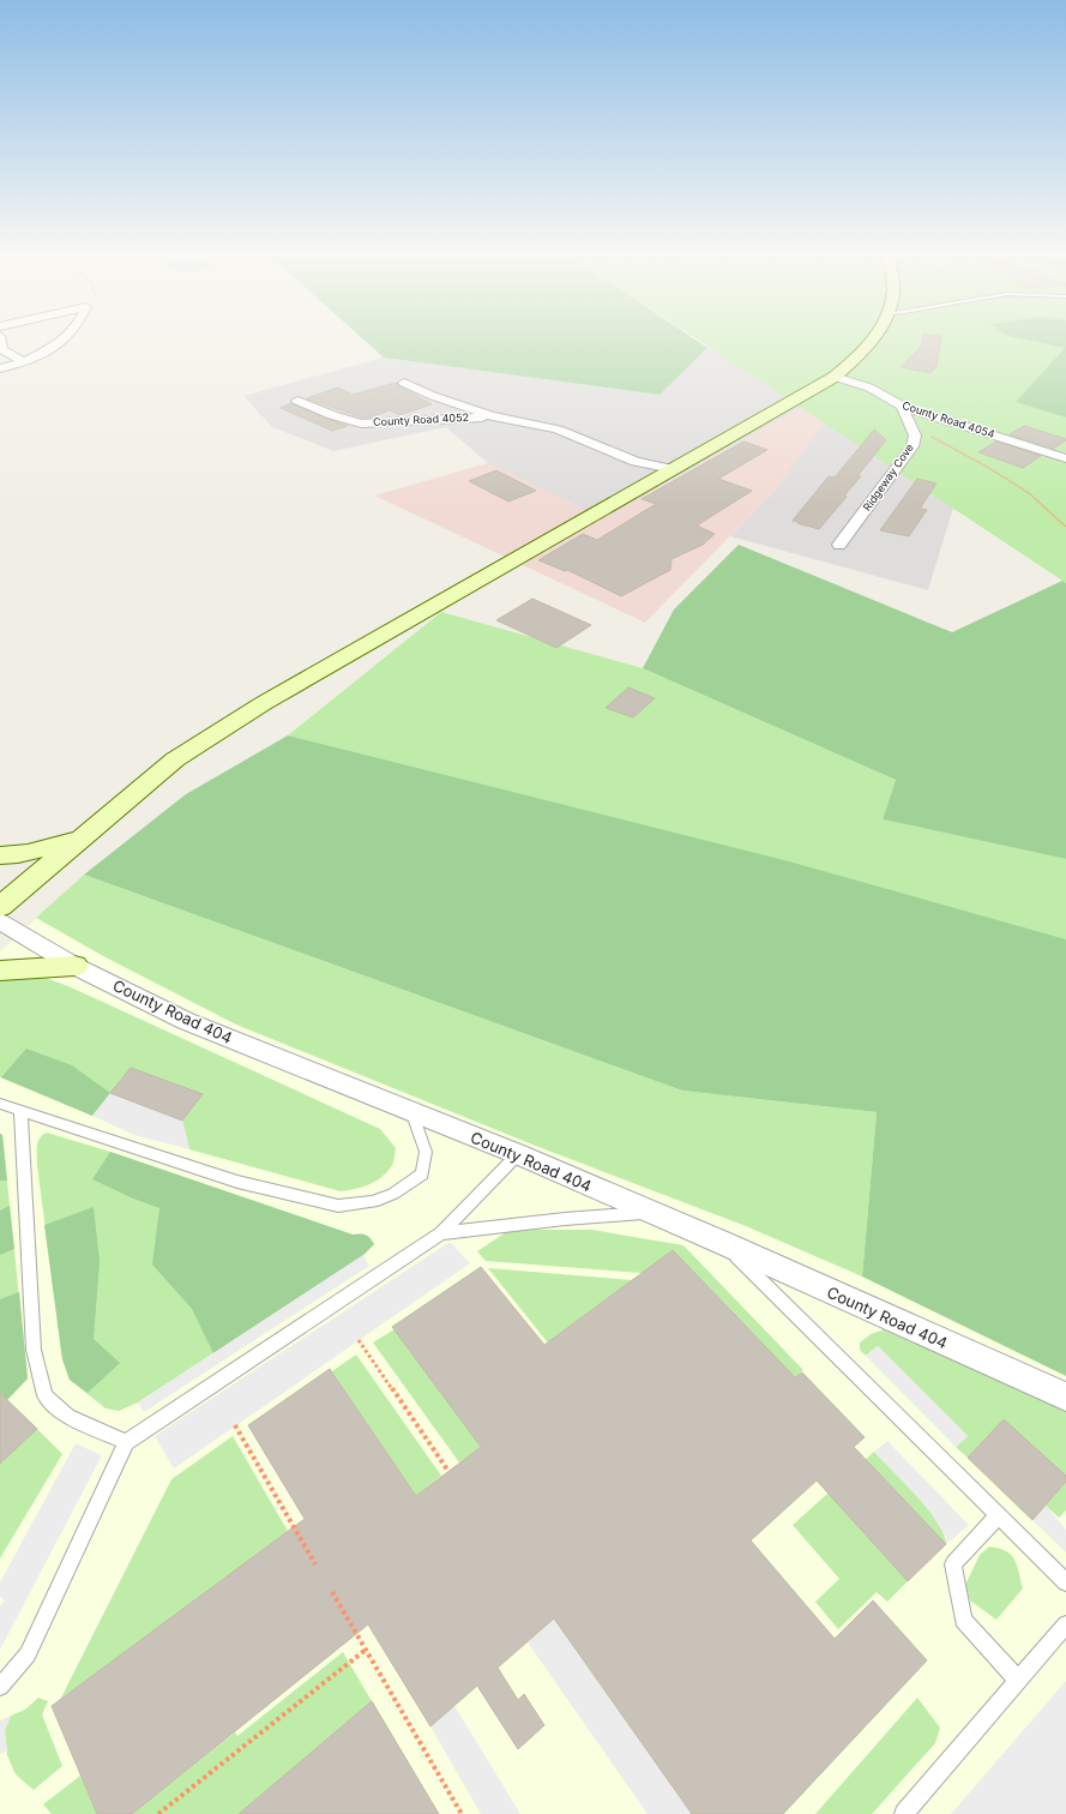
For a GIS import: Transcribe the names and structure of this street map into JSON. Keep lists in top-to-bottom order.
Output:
{
  "streets": {
    "street": [
      "County Road 4052",
      "County Road 4054",
      "Ridgeway Cove",
      "County Road 404"
    ]
  },
  "crossings": [
    ["County Road 4054", "Ridgeway Cove"]
  ]
}
